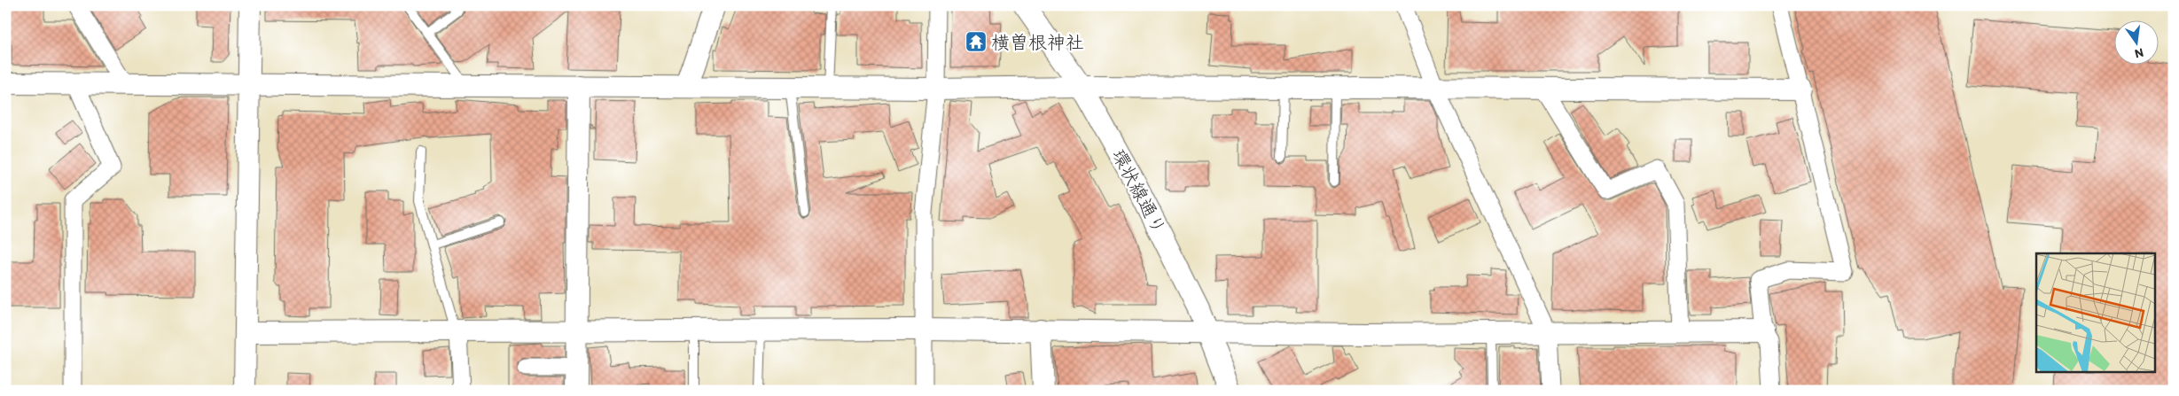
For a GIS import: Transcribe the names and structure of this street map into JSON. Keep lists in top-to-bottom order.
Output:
{
  "streets": {
    "street": ["環状線通り"]
  },
  "places": {
    "temple": ["横曽根神社"]
  },
  "north": "bottom"
}
